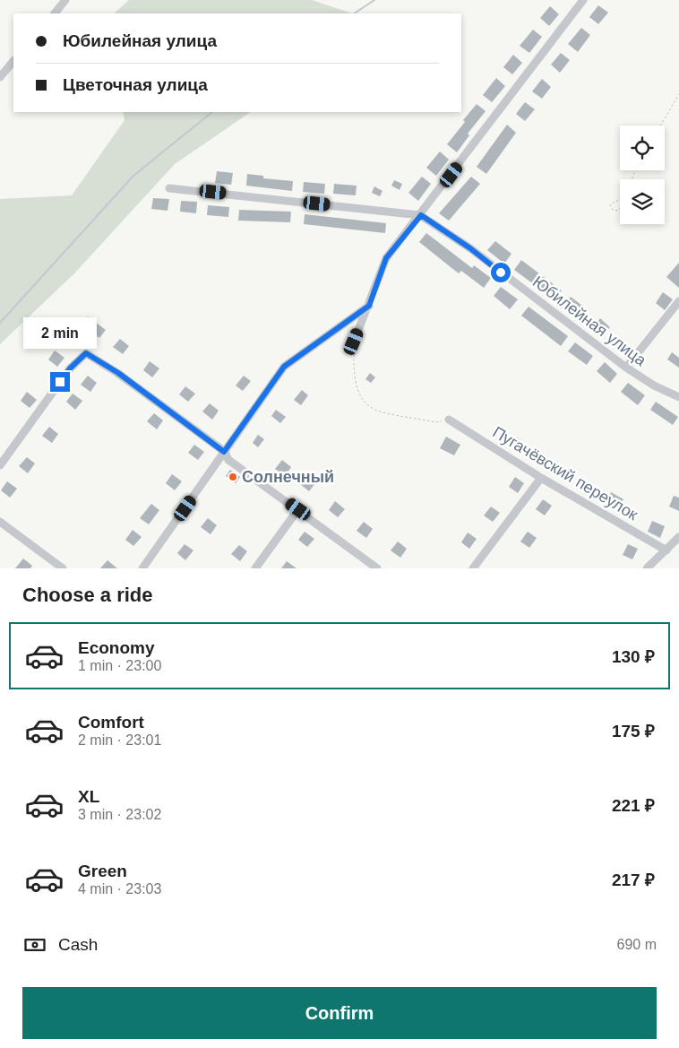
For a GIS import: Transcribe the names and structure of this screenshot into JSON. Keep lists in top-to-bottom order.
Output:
{
  "streets": {
    "street": ["Юбилейная улица", "Пугачёвский переулок"]
  },
  "places": ["Солнечный"],
  "page": {
    "banner": ["Юбилейная улица", "Цветочная улица"],
    "bubble": "2 min",
    "heading": "Choose a ride",
    "list": [
      {
        "name": "Economy",
        "note": "1 min · 23:00",
        "value": "130 ₽"
      },
      {
        "name": "Comfort",
        "note": "2 min · 23:01",
        "value": "175 ₽"
      },
      {
        "name": "XL",
        "note": "3 min · 23:02",
        "value": "221 ₽"
      },
      {
        "name": "Green",
        "note": "4 min · 23:03",
        "value": "217 ₽"
      }
    ],
    "pay": ["Cash", "690 m"],
    "buttons": "Confirm"
  }
}
